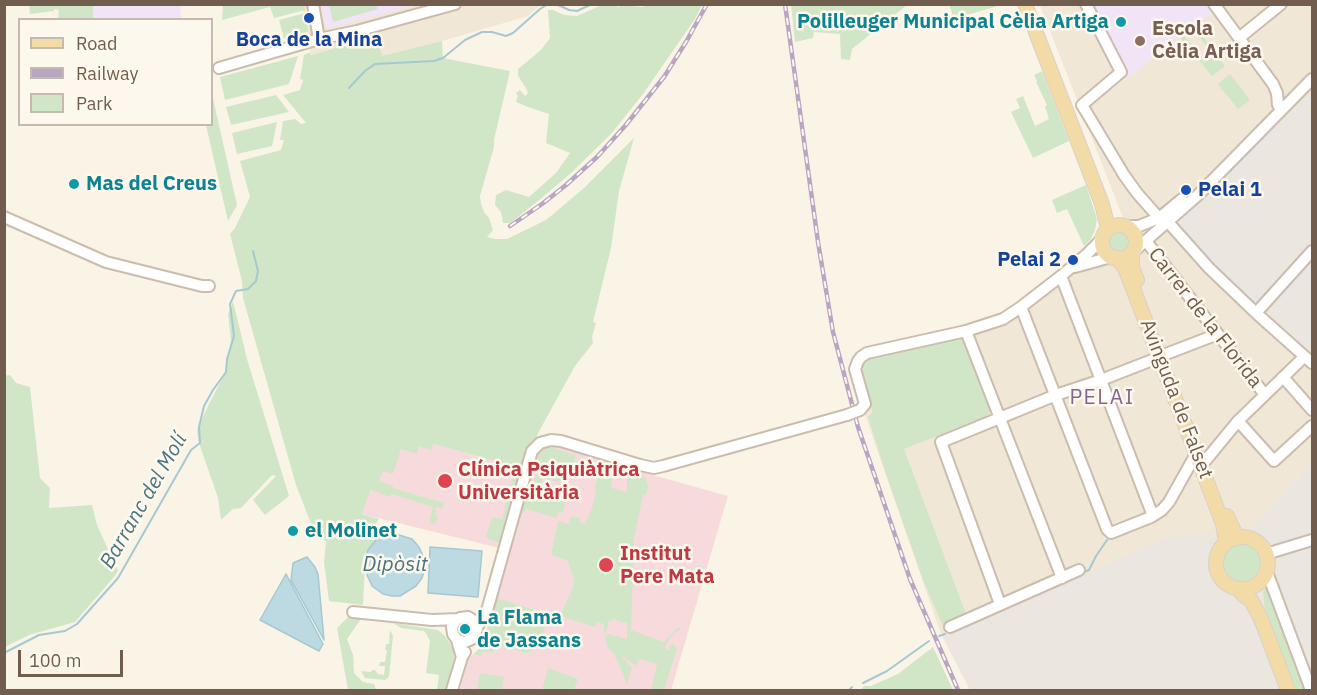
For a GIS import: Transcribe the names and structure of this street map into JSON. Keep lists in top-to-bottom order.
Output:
{
  "streets": {
    "main road": ["Avinguda de Falset"],
    "street": ["Carrer de la Florida"]
  },
  "districts": ["PELAI"],
  "water": ["Barranc del Molí", "Dipòsit"],
  "places": [
    "Boca de la Mina",
    "Polilleuger Municipal Cèlia Artiga",
    "Escola Cèlia Artiga",
    "Mas del Creus",
    "Pelai 1",
    "Pelai 2",
    "Clínica Psiquiàtrica Universitària",
    "el Molinet",
    "Institut Pere Mata",
    "La Flama de Jassans"
  ],
  "legend": ["Road", "Railway", "Park"],
  "scale_bar": "100 m"
}
